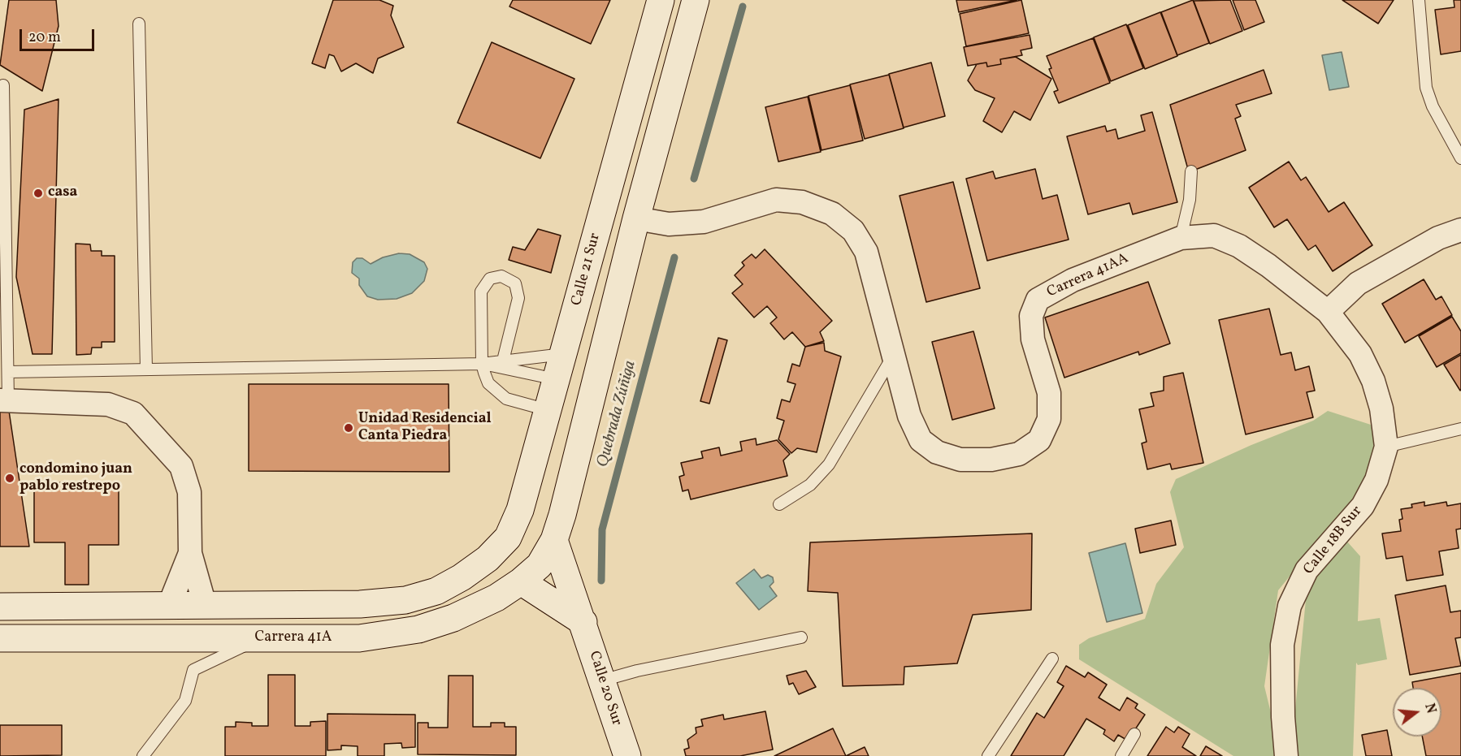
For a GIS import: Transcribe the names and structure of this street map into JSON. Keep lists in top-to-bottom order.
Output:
{
  "streets": {
    "street": [
      "Calle 21 Sur",
      "Carrera 41AA",
      "Calle 18B Sur",
      "Carrera 41A",
      "Calle 20 Sur"
    ]
  },
  "crossings": [
    ["Carrera 41AA", "Calle 18B Sur"],
    ["Carrera 41A", "Calle 20 Sur"]
  ],
  "water": ["Quebrada Zúñiga"],
  "places": ["casa", "Unidad Residencial Canta Piedra", "condomino juan pablo restrepo"],
  "scale_bar": "20 m",
  "north": "right"
}
